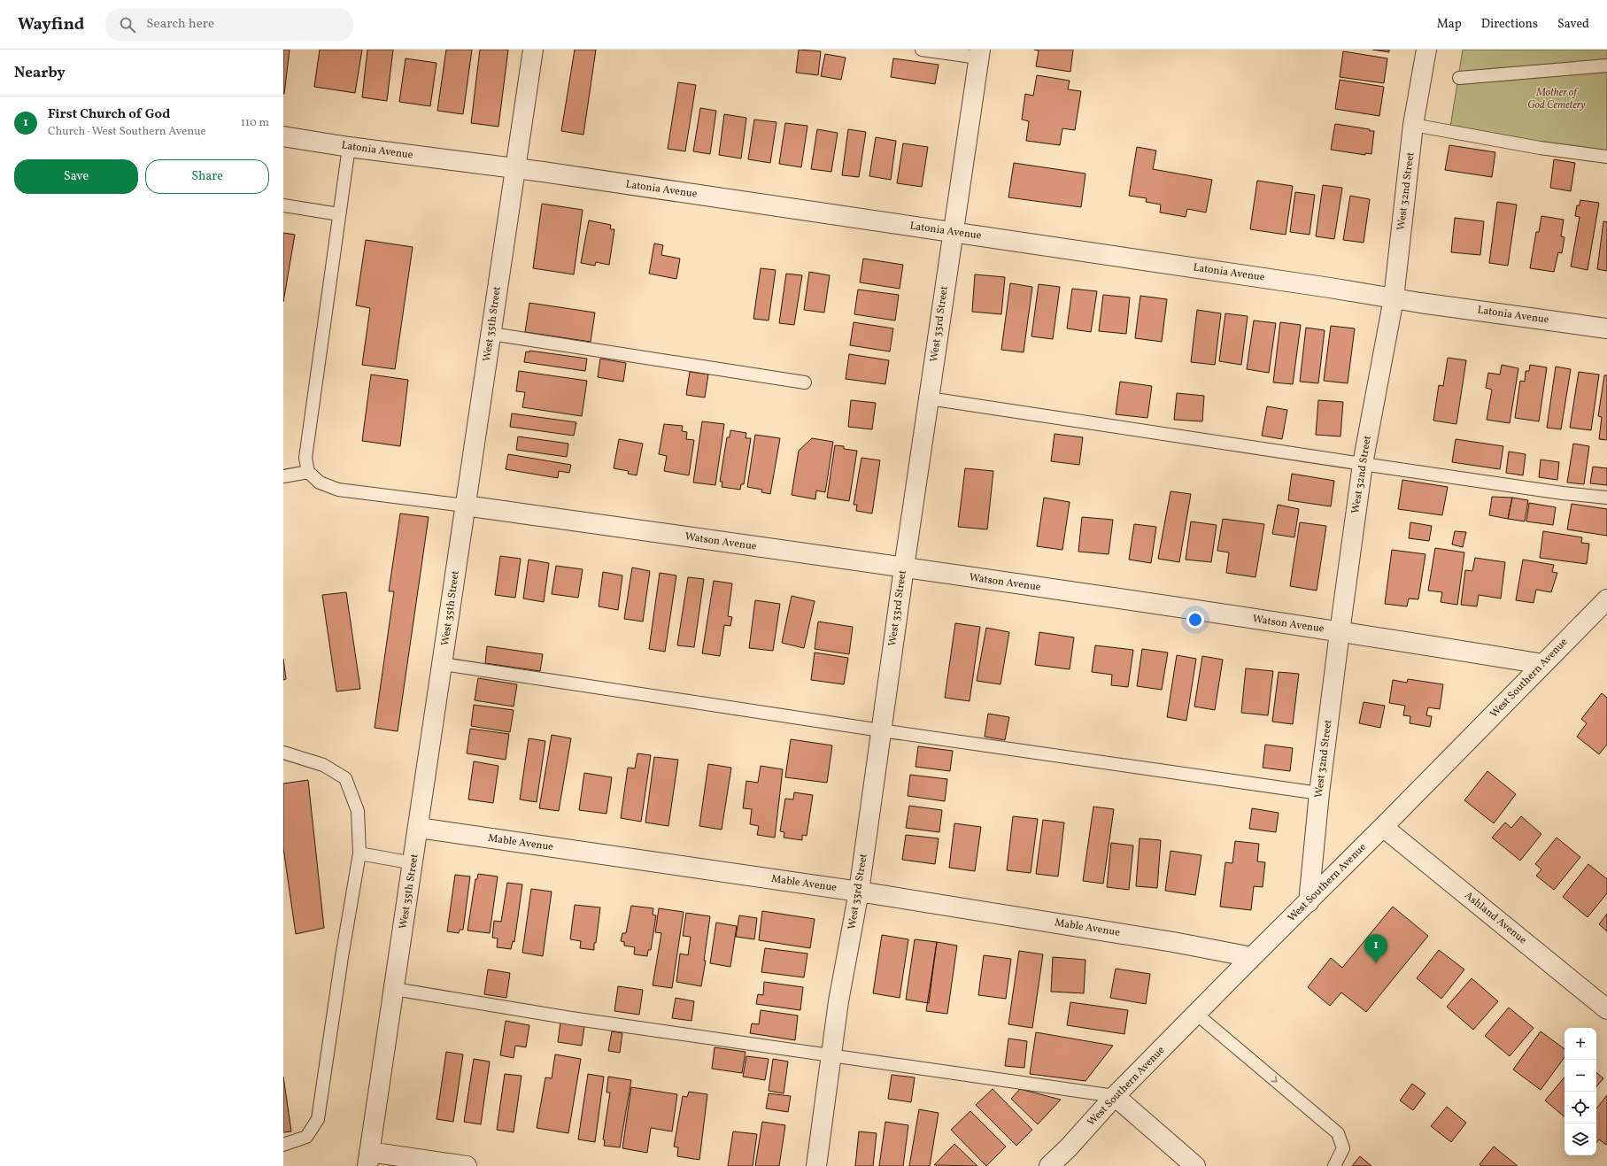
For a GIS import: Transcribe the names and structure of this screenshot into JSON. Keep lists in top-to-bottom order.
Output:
{
  "streets": {
    "street": [
      "Latonia Avenue",
      "West 32nd Street",
      "West 35th Street",
      "West 33rd Street",
      "Watson Avenue",
      "West Southern Avenue",
      "Mable Avenue",
      "Ashland Avenue"
    ]
  },
  "crossings": [
    ["Latonia Avenue", "West 32nd Street"],
    ["Latonia Avenue", "West 35th Street"],
    ["Latonia Avenue", "West 33rd Street"],
    ["West 32nd Street", "Watson Avenue"],
    ["West 32nd Street", "West Southern Avenue"],
    ["West 35th Street", "Watson Avenue"],
    ["West 35th Street", "Mable Avenue"],
    ["West 33rd Street", "Watson Avenue"],
    ["West 33rd Street", "Mable Avenue"],
    ["Watson Avenue", "West Southern Avenue"],
    ["West Southern Avenue", "Mable Avenue"],
    ["West Southern Avenue", "Ashland Avenue"]
  ],
  "parks": ["Mother of God Cemetery"],
  "page": {
    "header": "Wayfind",
    "search": "Search here",
    "nav": ["Map", "Directions", "Saved"],
    "heading": "Nearby",
    "list": [
      {
        "mark": "1",
        "name": "First Church of God",
        "note": "Church · West Southern Avenue",
        "value": "110 m"
      }
    ],
    "buttons": ["Save", "Share"],
    "pins": "1",
    "map_buttons": ["+", "−"]
  }
}
